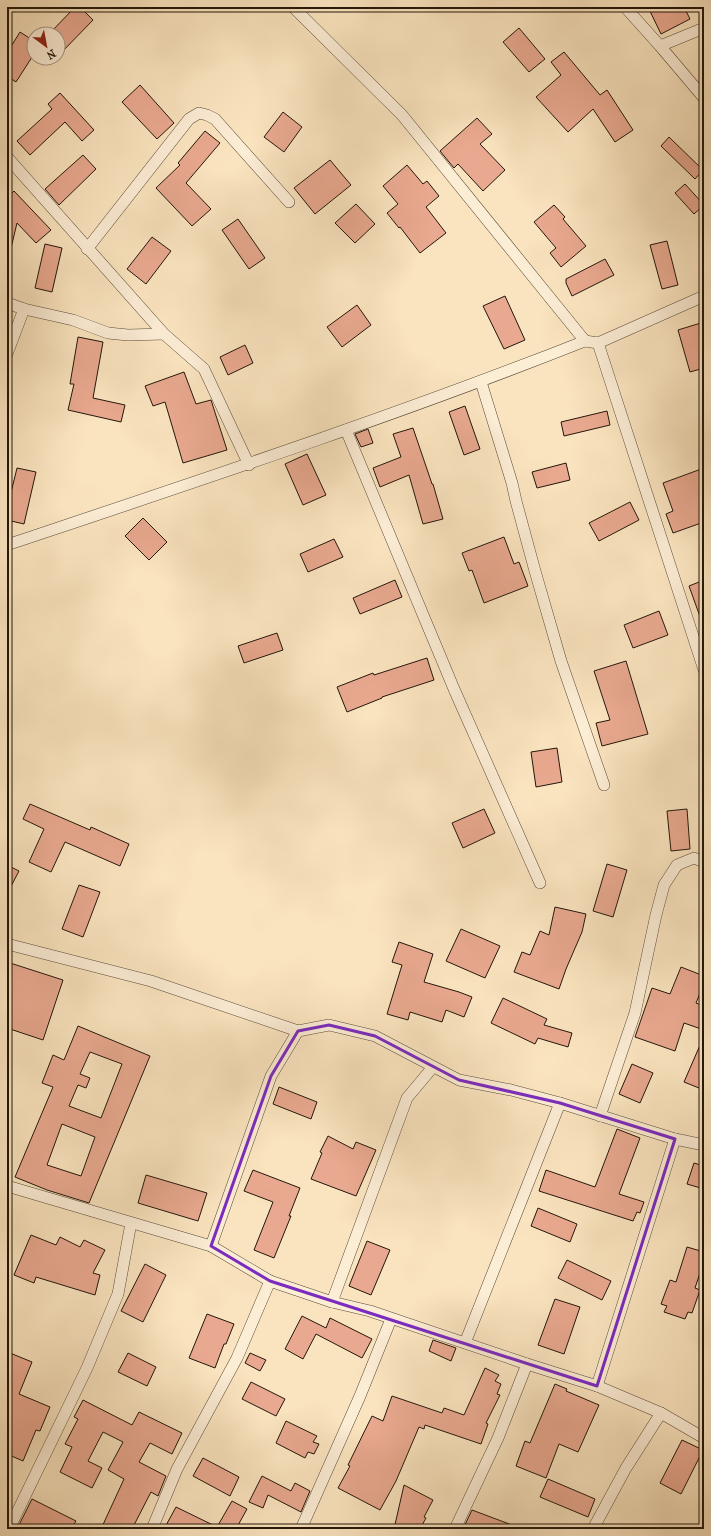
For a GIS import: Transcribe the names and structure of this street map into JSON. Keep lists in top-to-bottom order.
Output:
{
  "north": "bottom right"
}
